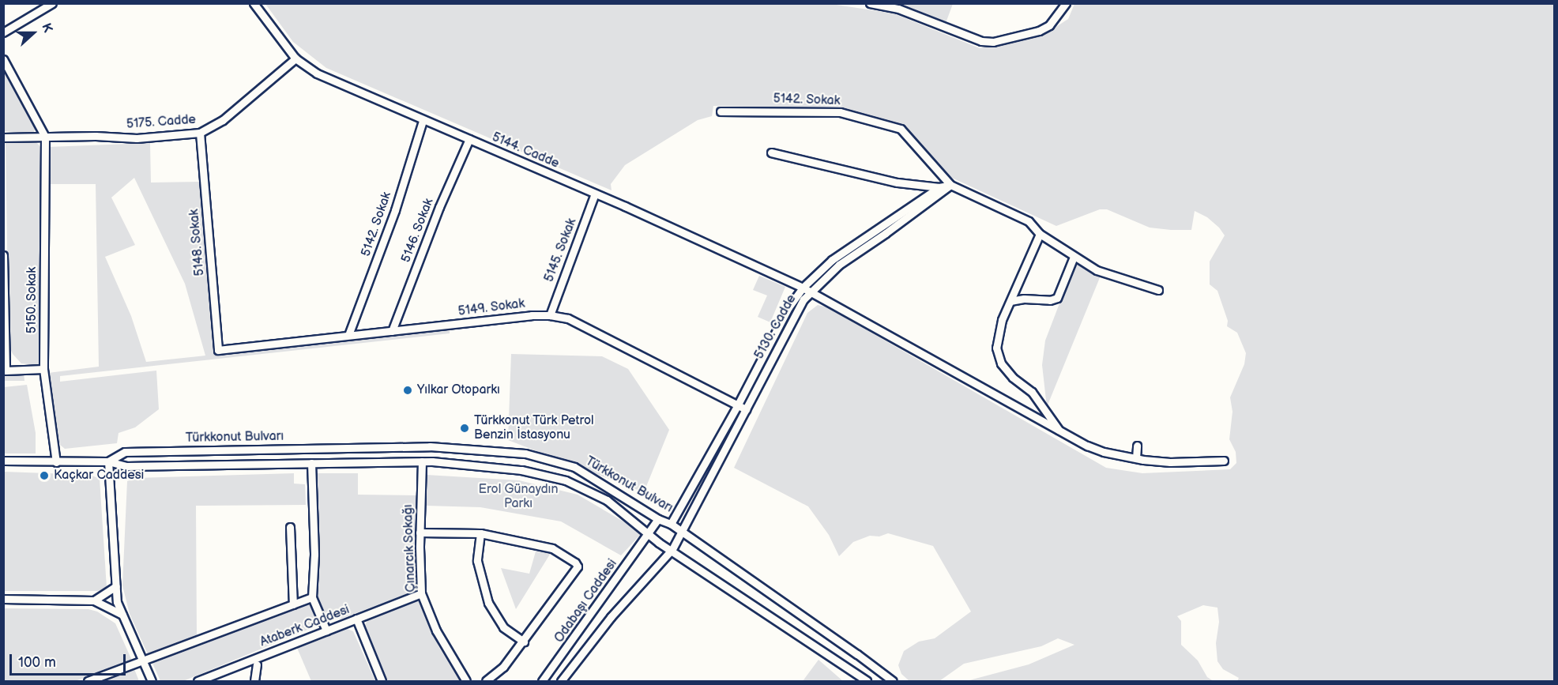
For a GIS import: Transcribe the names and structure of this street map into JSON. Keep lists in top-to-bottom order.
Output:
{
  "streets": {
    "street": [
      "5142. Sokak",
      "5175. Cadde",
      "5144. Cadde",
      "5146. Sokak",
      "5148. Sokak",
      "5145. Sokak",
      "5150. Sokak",
      "5149. Sokak",
      "5130. Cadde",
      "Türkkonut Bulvarı",
      "Çınarcık Sokağı",
      "Odabaşı Caddesi",
      "Ataberk Caddesi"
    ]
  },
  "crossings": [
    ["5142. Sokak", "5144. Cadde"],
    ["5142. Sokak", "5149. Sokak"],
    ["5142. Sokak", "5130. Cadde"],
    ["5175. Cadde", "5144. Cadde"],
    ["5175. Cadde", "5148. Sokak"],
    ["5175. Cadde", "5150. Sokak"],
    ["5144. Cadde", "5146. Sokak"],
    ["5144. Cadde", "5145. Sokak"],
    ["5144. Cadde", "5130. Cadde"],
    ["5146. Sokak", "5149. Sokak"],
    ["5148. Sokak", "5149. Sokak"],
    ["5145. Sokak", "5149. Sokak"],
    ["5150. Sokak", "Türkkonut Bulvarı"],
    ["5149. Sokak", "5130. Cadde"],
    ["5130. Cadde", "Türkkonut Bulvarı"],
    ["5130. Cadde", "Odabaşı Caddesi"],
    ["Türkkonut Bulvarı", "Çınarcık Sokağı"],
    ["Türkkonut Bulvarı", "Odabaşı Caddesi"],
    ["Çınarcık Sokağı", "Ataberk Caddesi"]
  ],
  "parks": ["Erol Günaydın Parkı"],
  "places": ["Yılkar Otoparkı", "Türkkonut Türk Petrol Benzin İstasyonu", "Kaçkar Caddesi"],
  "scale_bar": "100 m",
  "north": "right"
}
